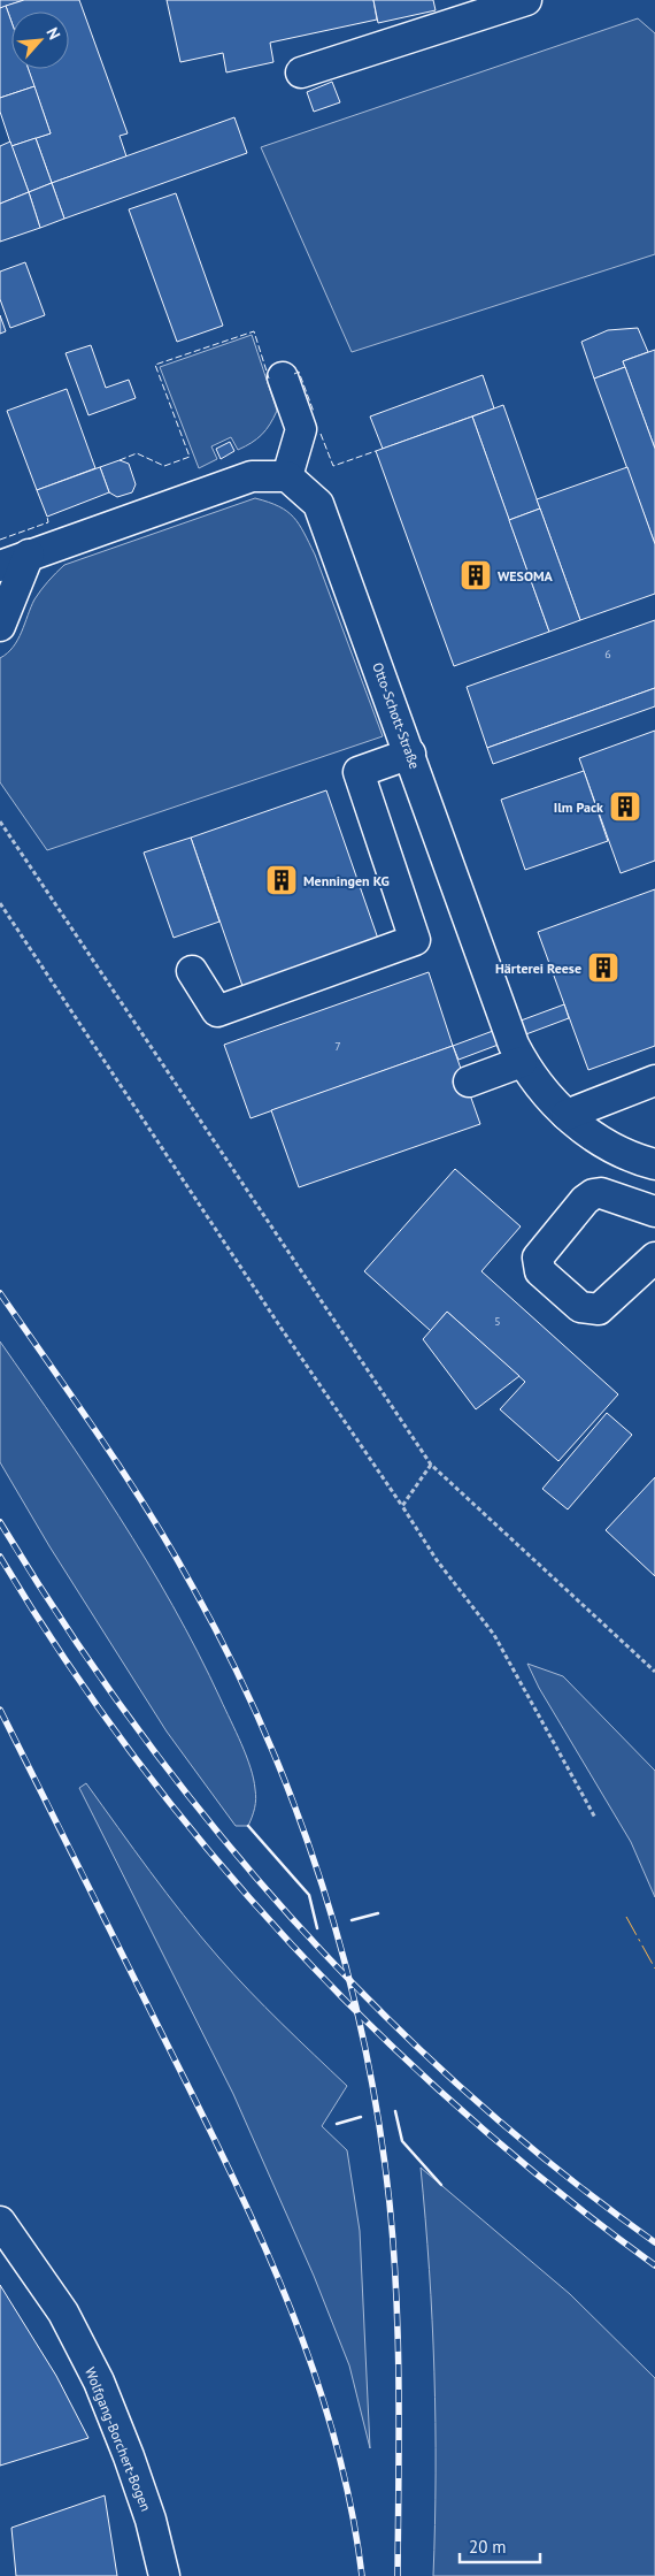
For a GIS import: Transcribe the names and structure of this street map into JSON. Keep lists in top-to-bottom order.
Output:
{
  "streets": {
    "street": ["Otto-Schott-Straße", "Wolfgang-Borchert-Bogen"]
  },
  "places": {
    "building": [
      "WESOMA",
      "Ilm Pack",
      "Menningen KG",
      "Härterei Reese"
    ]
  },
  "house_numbers": ["6", "7", "5"],
  "scale_bar": "20 m",
  "north": "top right"
}
